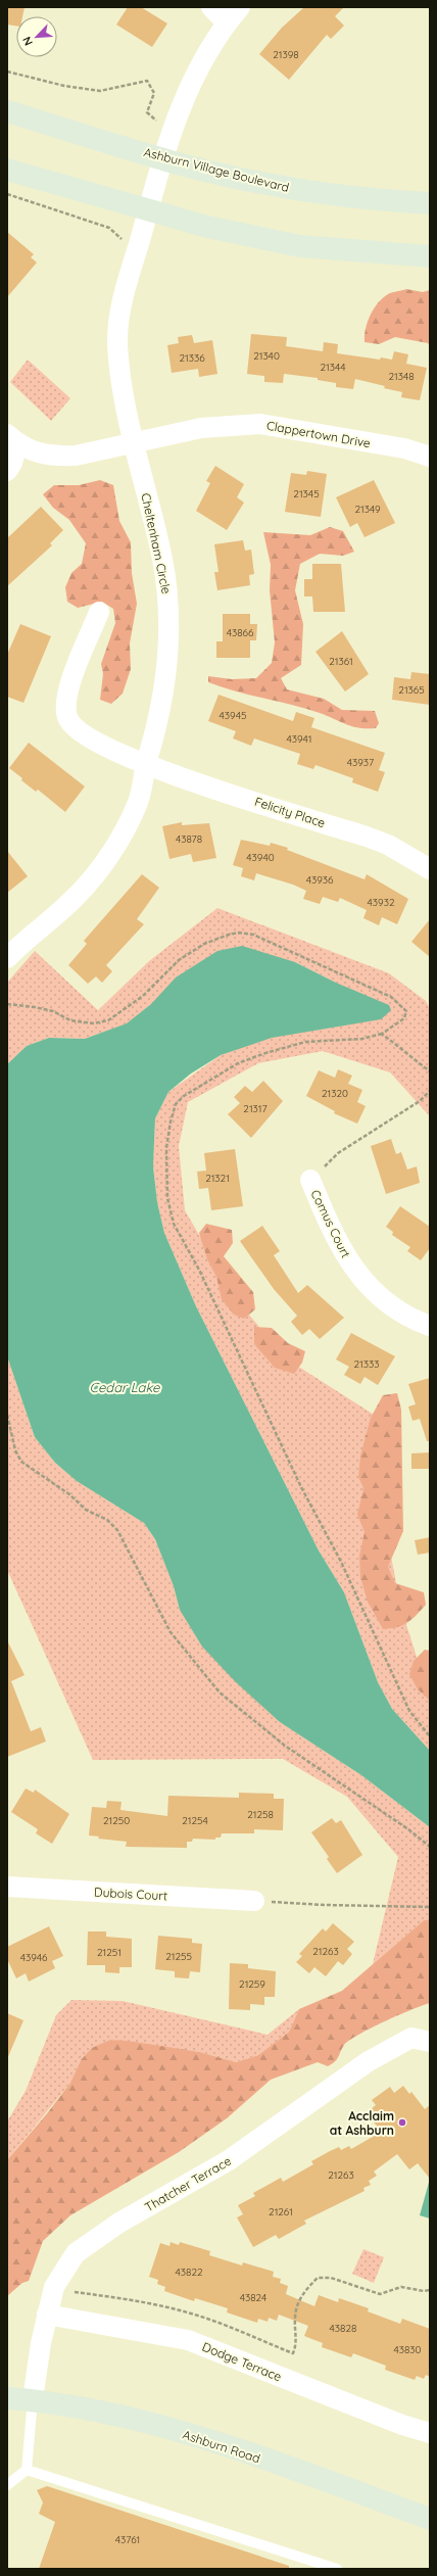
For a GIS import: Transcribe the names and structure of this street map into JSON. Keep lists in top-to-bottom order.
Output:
{
  "streets": {
    "main road": ["Ashburn Village Boulevard", "Ashburn Road"],
    "street": [
      "Clappertown Drive",
      "Cheltenham Circle",
      "Felicity Place",
      "Comus Court",
      "Dubois Court",
      "Thatcher Terrace",
      "Dodge Terrace"
    ]
  },
  "crossings": [
    ["Ashburn Village Boulevard", "Cheltenham Circle"],
    ["Clappertown Drive", "Cheltenham Circle"],
    ["Cheltenham Circle", "Felicity Place"],
    ["Thatcher Terrace", "Dodge Terrace"],
    ["Thatcher Terrace", "Ashburn Road"]
  ],
  "water": ["Cedar Lake"],
  "places": ["Acclaim at Ashburn"],
  "house_numbers": [
    "21398",
    "21340",
    "21336",
    "21344",
    "21348",
    "21345",
    "21349",
    "43866",
    "21361",
    "21365",
    "43945",
    "43941",
    "43937",
    "43878",
    "43940",
    "43936",
    "43932",
    "21320",
    "21317",
    "21321",
    "21333",
    "21258",
    "21250",
    "21254",
    "21263",
    "21251",
    "21255",
    "43946",
    "21259",
    "21263",
    "21261",
    "43822",
    "43824",
    "43828",
    "43830",
    "43761"
  ],
  "north": "bottom left"
}
